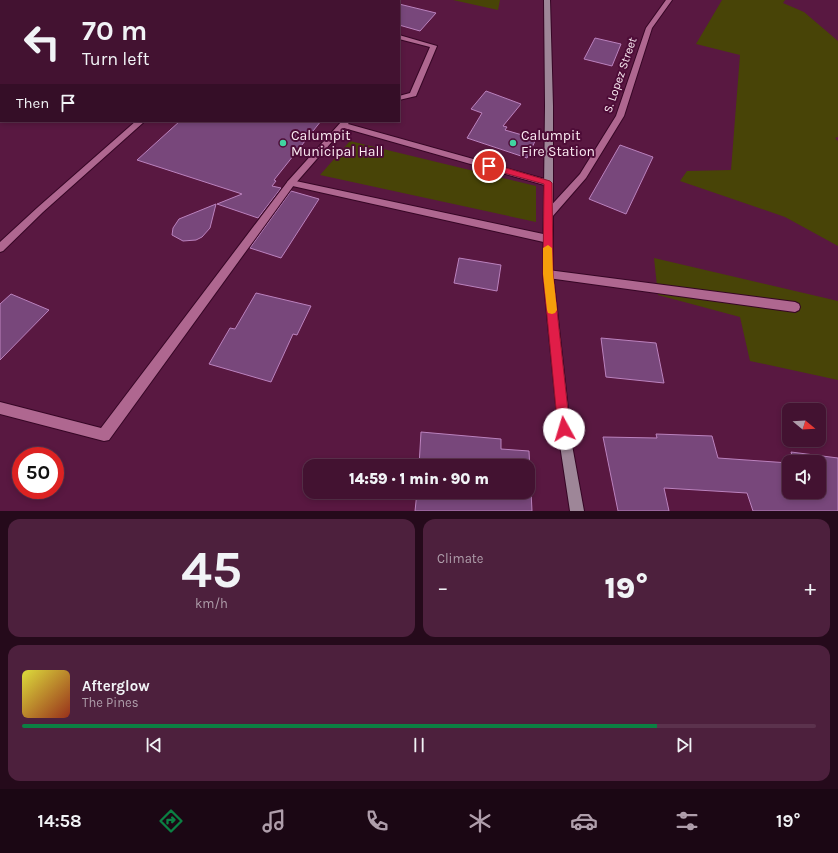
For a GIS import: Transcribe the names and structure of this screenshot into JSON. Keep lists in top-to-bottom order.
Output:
{
  "streets": {
    "street": ["S. Lopez Street"]
  },
  "places": ["Calumpit Municipal Hall", "Calumpit Fire Station"],
  "north": "right",
  "page": {
    "turn": ["70 m", "Turn left"],
    "then": "Then",
    "limit": "50",
    "trip": "14:59 · 1 min · 90 m",
    "tile": [
      ["45", "km/h"],
      "Climate"
    ],
    "heat": ["−", "19°", "+"],
    "song": ["Afterglow", "The Pines"],
    "tabs": ["14:58", "19°"]
  }
}
